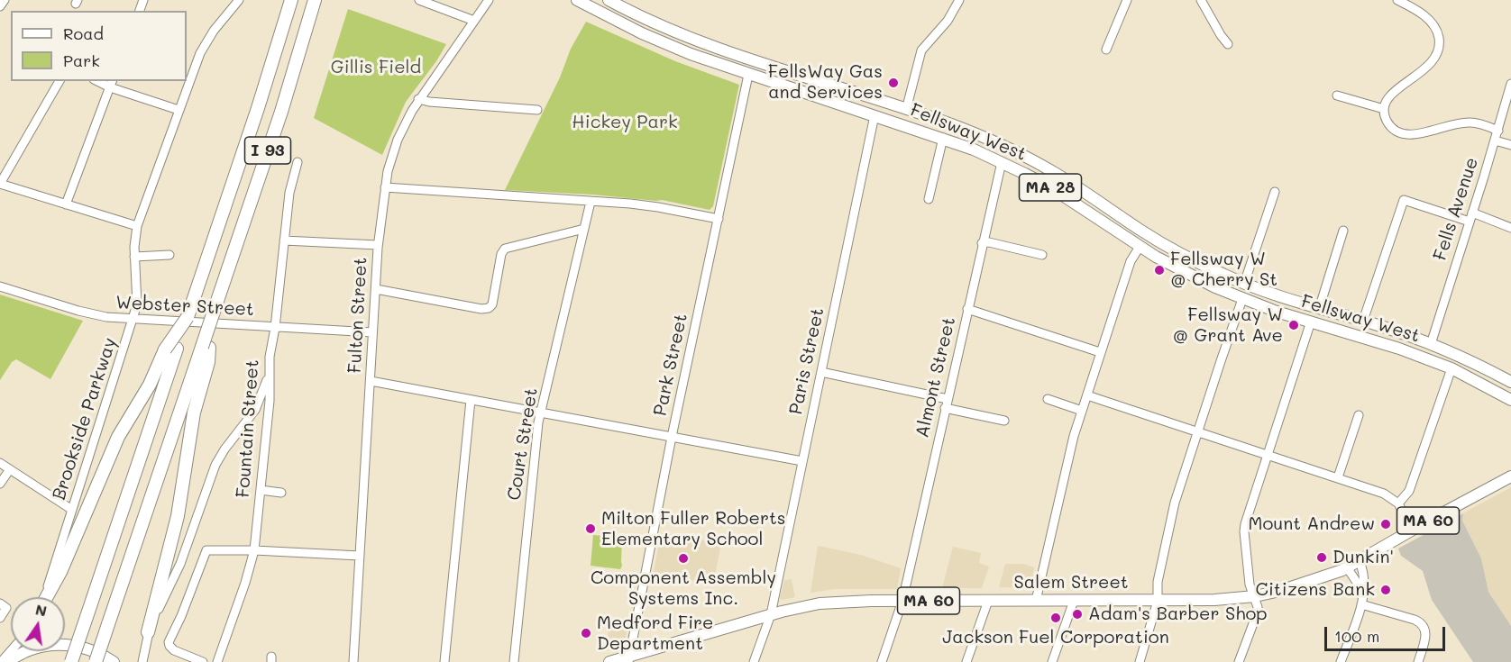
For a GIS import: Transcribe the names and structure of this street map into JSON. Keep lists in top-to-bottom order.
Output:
{
  "streets": {
    "highway": ["I 93"],
    "main road": [
      "Fellsway West",
      "MA 28",
      "MA 60",
      "Salem Street"
    ],
    "street": [
      "Fells Avenue",
      "Webster Street",
      "Fulton Street",
      "Paris Street",
      "Park Street",
      "Almont Street",
      "Brookside Parkway",
      "Fountain Street",
      "Court Street"
    ]
  },
  "crossings": [
    ["Fellsway West", "Fells Avenue"],
    ["Fellsway West", "Paris Street"],
    ["Fellsway West", "Park Street"],
    ["Fellsway West", "Almont Street"],
    ["Webster Street", "Fulton Street"],
    ["Webster Street", "Brookside Parkway"],
    ["Webster Street", "Fountain Street"],
    ["Paris Street", "Salem Street"],
    ["Park Street", "Salem Street"],
    ["Almont Street", "Salem Street"]
  ],
  "parks": ["Gillis Field", "Hickey Park"],
  "places": [
    "FellsWay Gas and Services",
    "Fellsway W @ Cherry St",
    "Fellsway W @ Grant Ave",
    "Mount Andrew",
    "Milton Fuller Roberts Elementary School",
    "Dunkin'",
    "Component Assembly Systems Inc.",
    "Citizens Bank",
    "Adam's Barber Shop",
    "Jackson Fuel Corporation",
    "Medford Fire Department"
  ],
  "legend": ["Road", "Park"],
  "scale_bar": "100 m",
  "north": "top"
}
